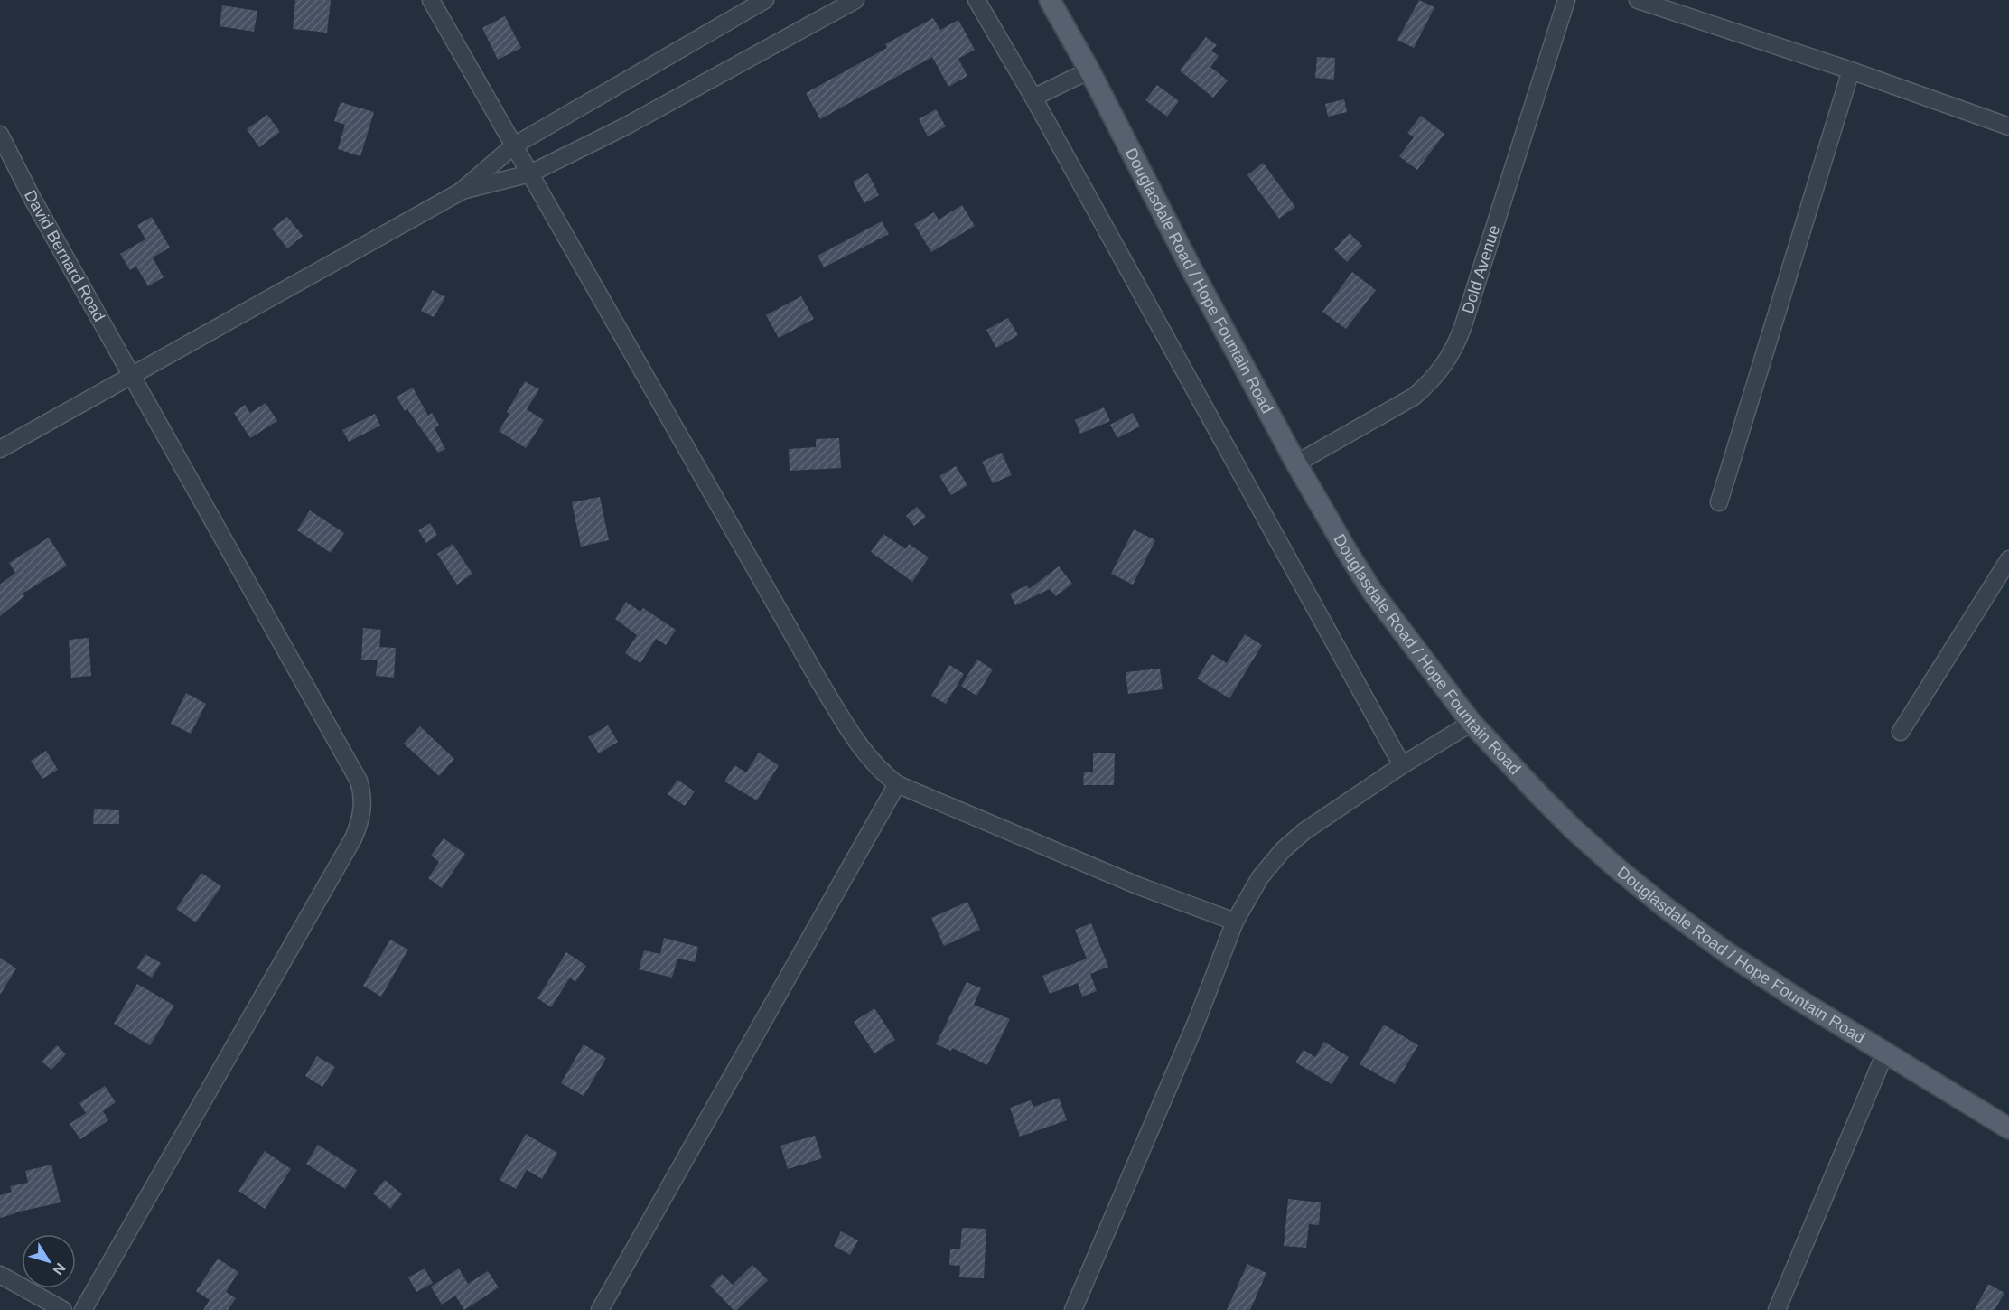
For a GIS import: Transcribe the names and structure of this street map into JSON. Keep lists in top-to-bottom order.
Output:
{
  "streets": {
    "main road": ["Douglasdale Road / Hope Fountain Road"],
    "street": ["David Bernard Road", "Dold Avenue"]
  },
  "crossings": [
    ["Dold Avenue", "Douglasdale Road / Hope Fountain Road"]
  ],
  "north": "bottom right"
}
